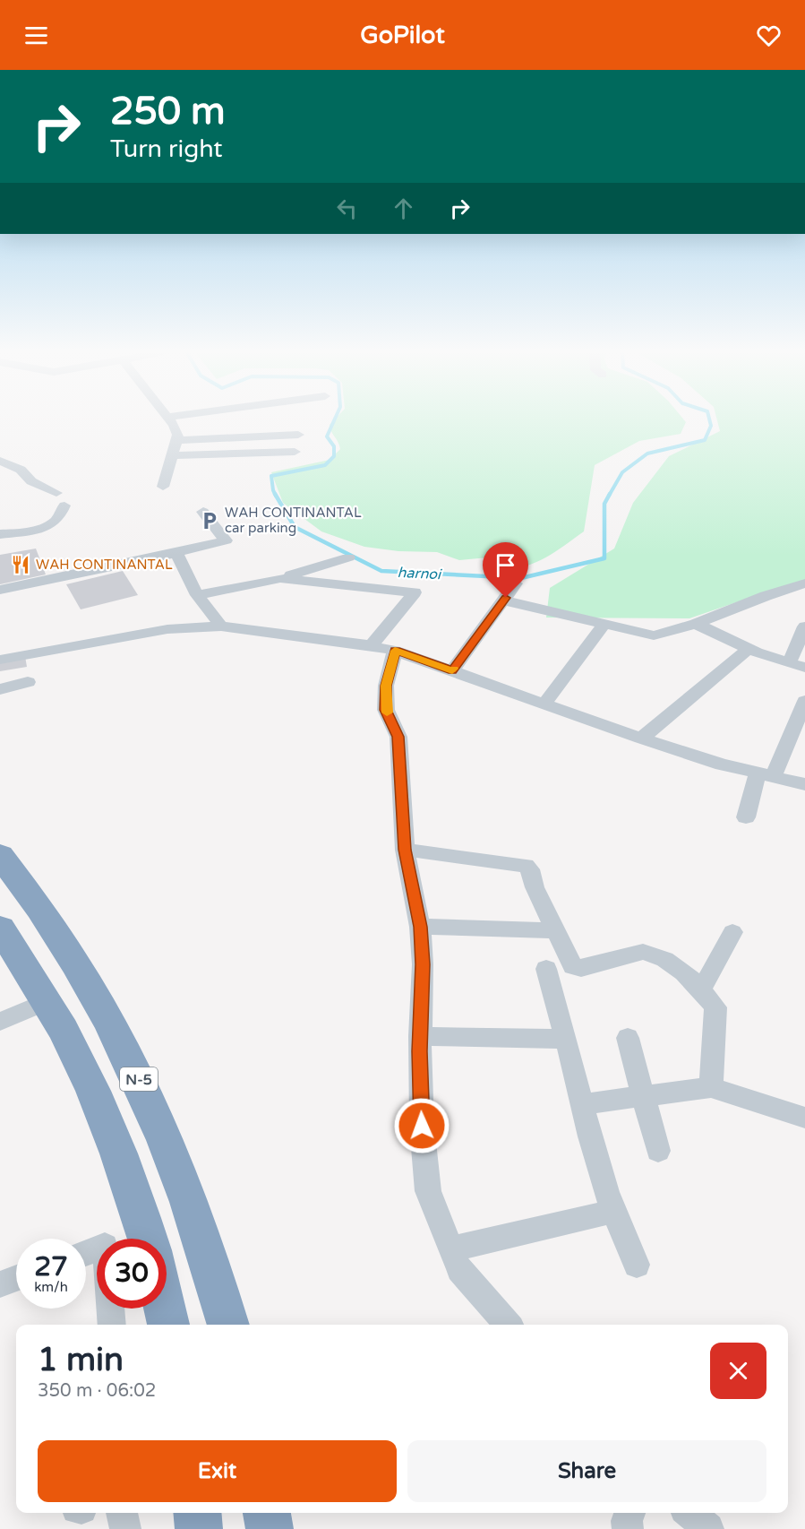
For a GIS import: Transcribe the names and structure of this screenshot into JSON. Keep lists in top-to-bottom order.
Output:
{
  "streets": {
    "highway": ["N-5"]
  },
  "water": ["harnoi"],
  "places": {
    "parking": ["WAH CONTINANTAL car parking"],
    "restaurant": ["WAH CONTINANTAL"]
  },
  "page": {
    "header": "GoPilot",
    "turn": ["250 m", "Turn right"],
    "speed": "27 km/h",
    "limit": "30",
    "heading": ["1 min", "350 m · 06:02"],
    "buttons": ["Exit", "Share"]
  }
}
